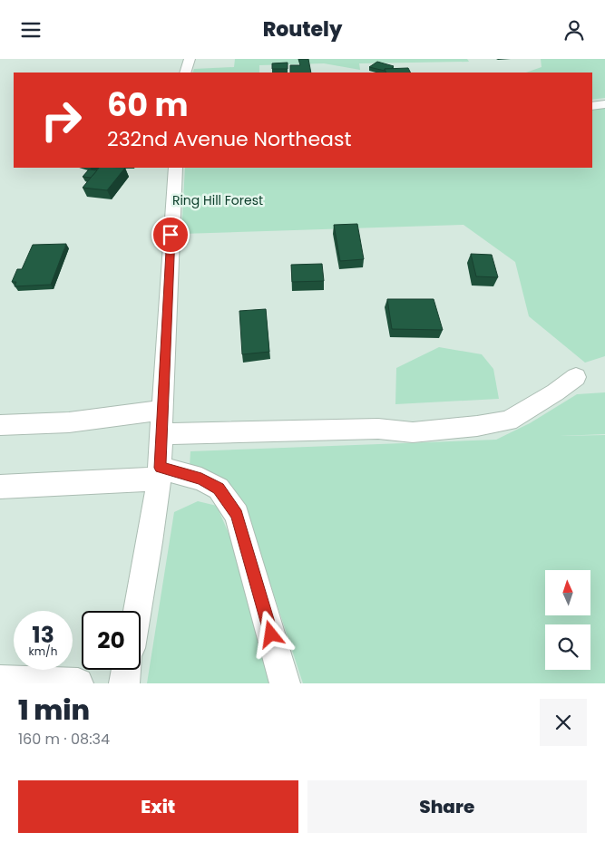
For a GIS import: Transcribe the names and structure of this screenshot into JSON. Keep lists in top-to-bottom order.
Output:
{
  "parks": ["Ring Hill Forest"],
  "north": "top",
  "page": {
    "header": "Routely",
    "turn": ["60 m", "232nd Avenue Northeast"],
    "speed": "13 km/h",
    "limit": "20",
    "heading": ["1 min", "160 m · 08:34"],
    "buttons": ["Exit", "Share"]
  }
}
